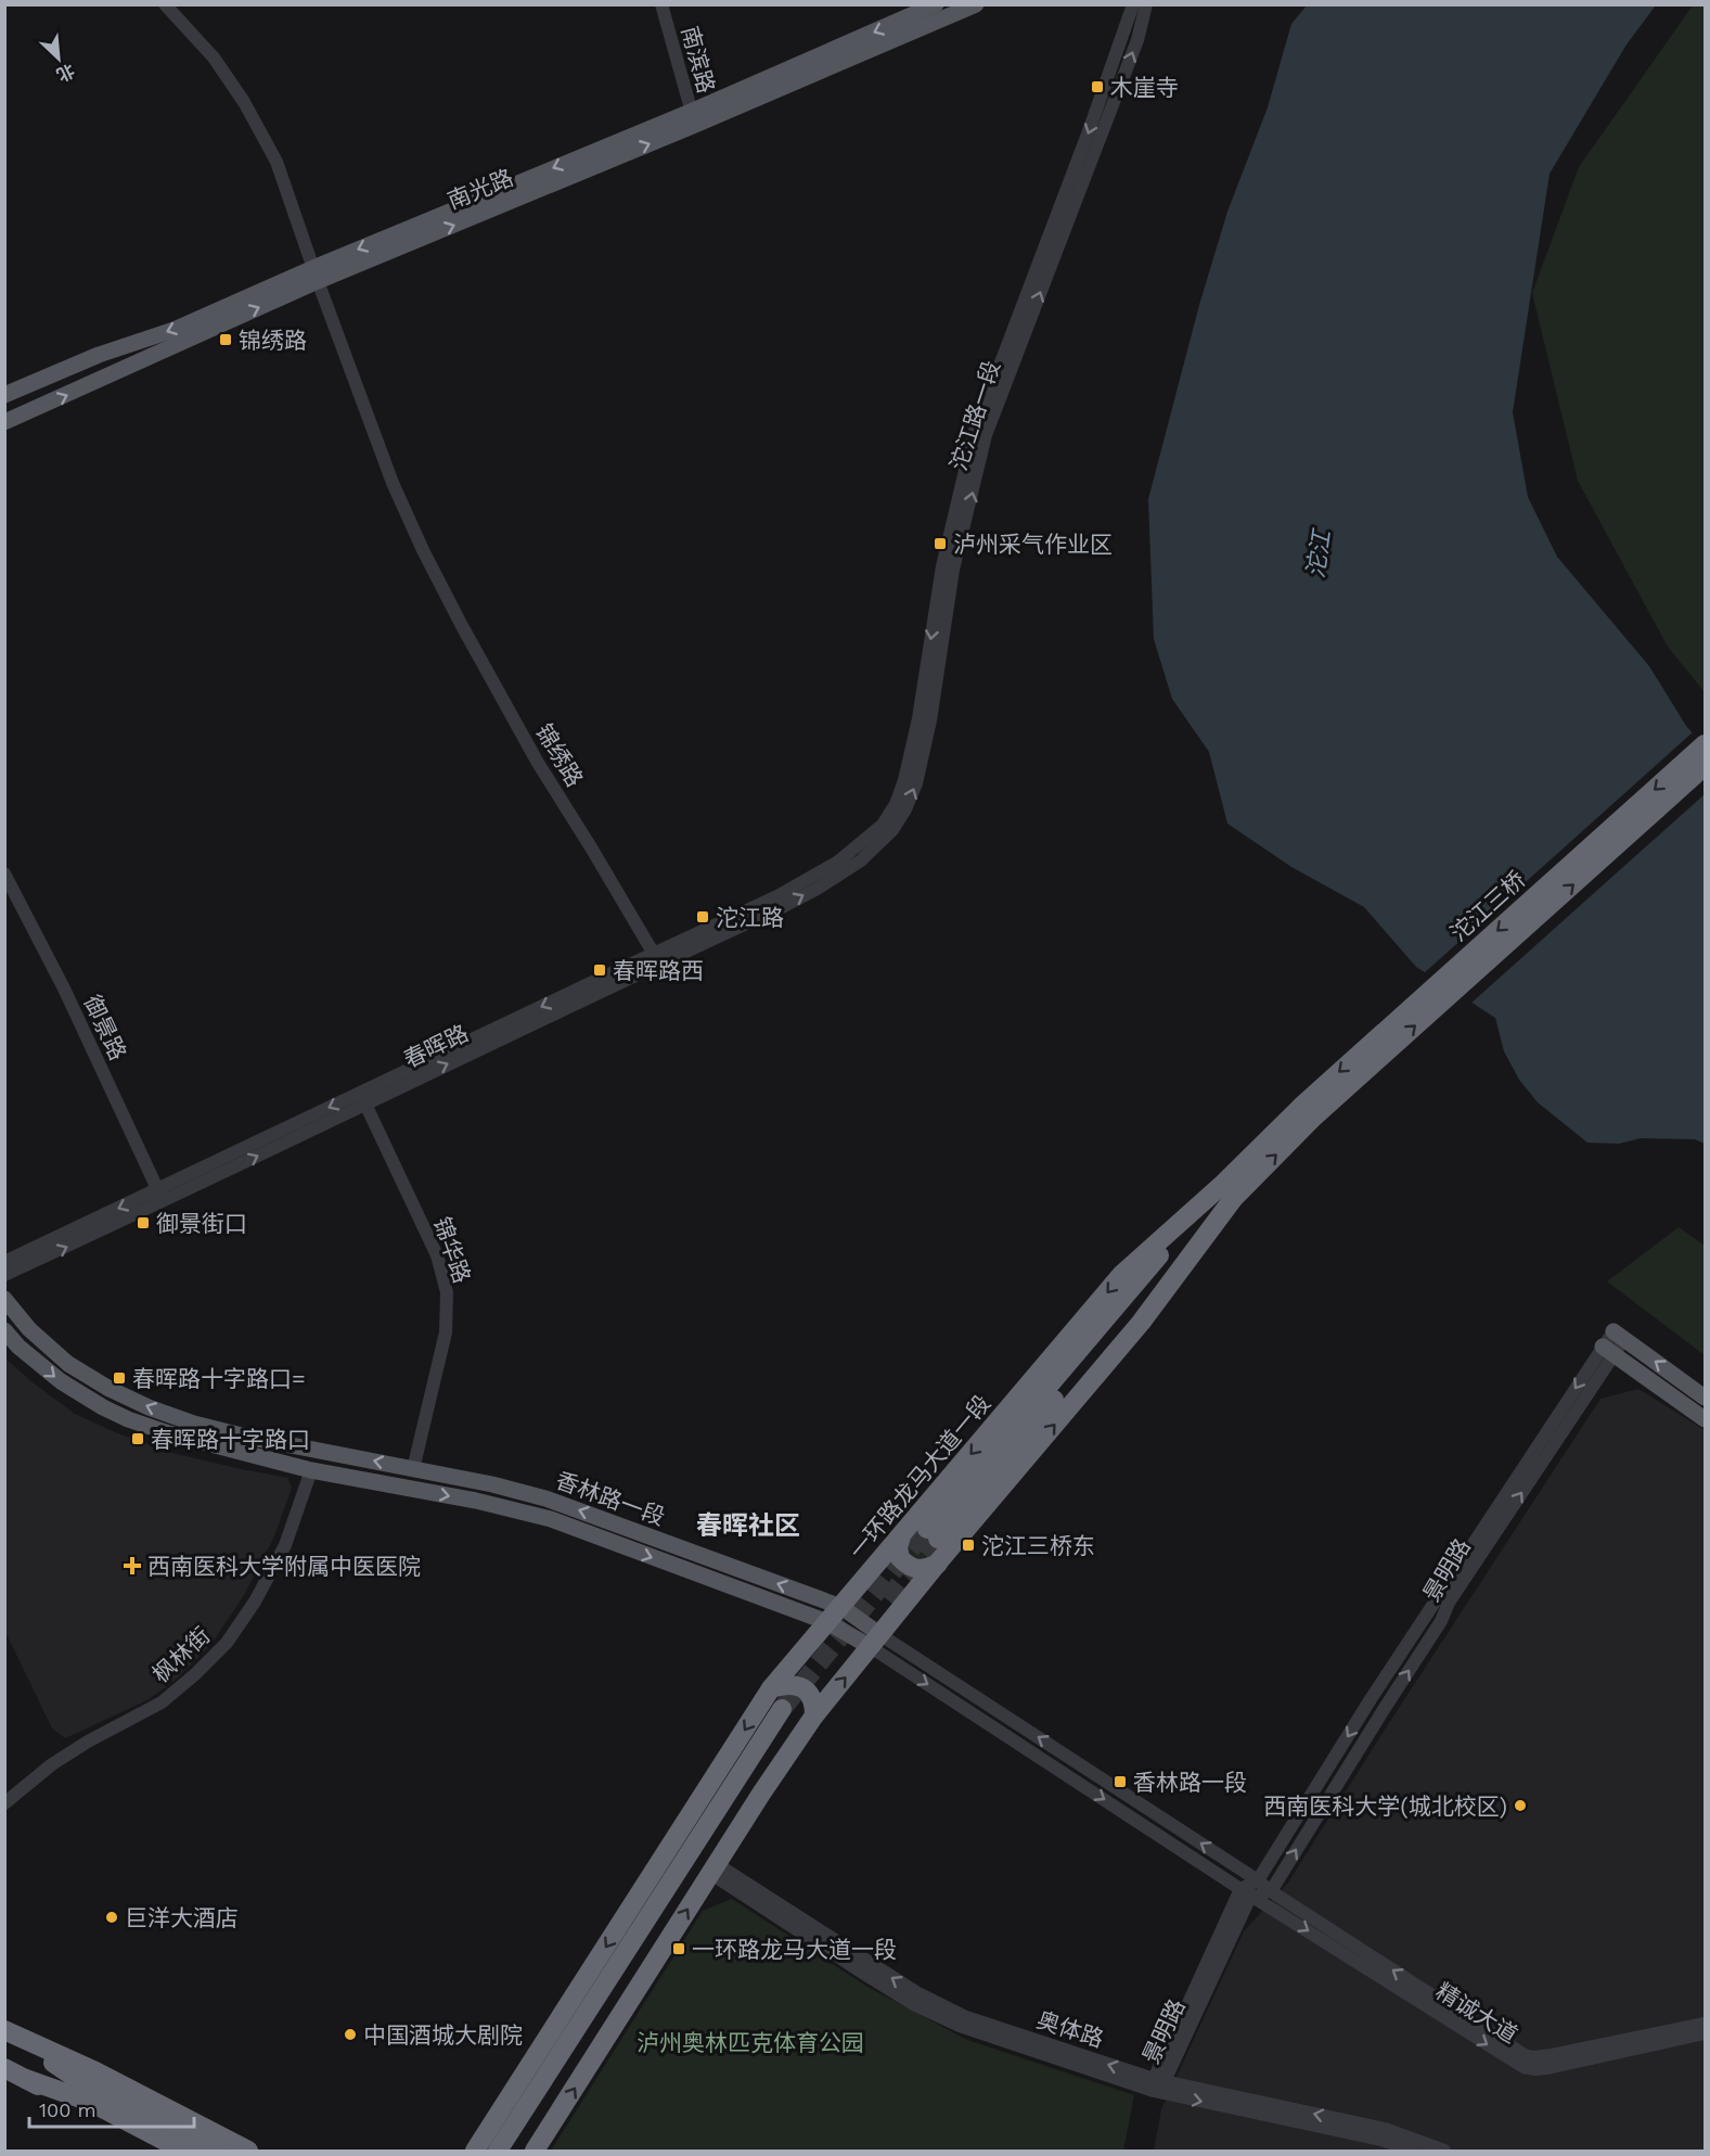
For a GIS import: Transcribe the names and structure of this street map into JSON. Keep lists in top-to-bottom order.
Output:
{
  "streets": {
    "highway": ["沱江三桥", "一环路龙马大道一段"],
    "main road": ["南光路", "香林路一段"],
    "street": [
      "南滨路",
      "沱江路一段",
      "锦绣路",
      "御景路",
      "春晖路",
      "锦华路",
      "景明路",
      "枫林街",
      "精诚大道",
      "奥体路"
    ]
  },
  "crossings": [
    ["南滨路", "南光路"],
    ["南光路", "锦绣路"],
    ["沱江路一段", "春晖路"],
    ["锦绣路", "春晖路"],
    ["沱江三桥", "一环路龙马大道一段"],
    ["御景路", "春晖路"],
    ["春晖路", "锦华路"],
    ["锦华路", "香林路一段"],
    ["一环路龙马大道一段", "香林路一段"],
    ["一环路龙马大道一段", "奥体路"],
    ["香林路一段", "景明路"],
    ["香林路一段", "枫林街"],
    ["香林路一段", "精诚大道"],
    ["景明路", "精诚大道"],
    ["景明路", "奥体路"]
  ],
  "districts": ["春晖社区"],
  "water": ["沱江"],
  "parks": ["泸州奥林匹克体育公园"],
  "places": {
    "transit": [
      "木崖寺",
      "锦绣路",
      "泸州采气作业区",
      "沱江路",
      "春晖路西",
      "御景街口",
      "春晖路十字路口=",
      "春晖路十字路口",
      "沱江三桥东",
      "香林路一段",
      "一环路龙马大道一段"
    ],
    "health": ["西南医科大学附属中医医院"],
    "other": ["西南医科大学(城北校区)", "巨洋大酒店", "中国酒城大剧院"]
  },
  "scale_bar": "100 m",
  "north": "bottom right"
}
